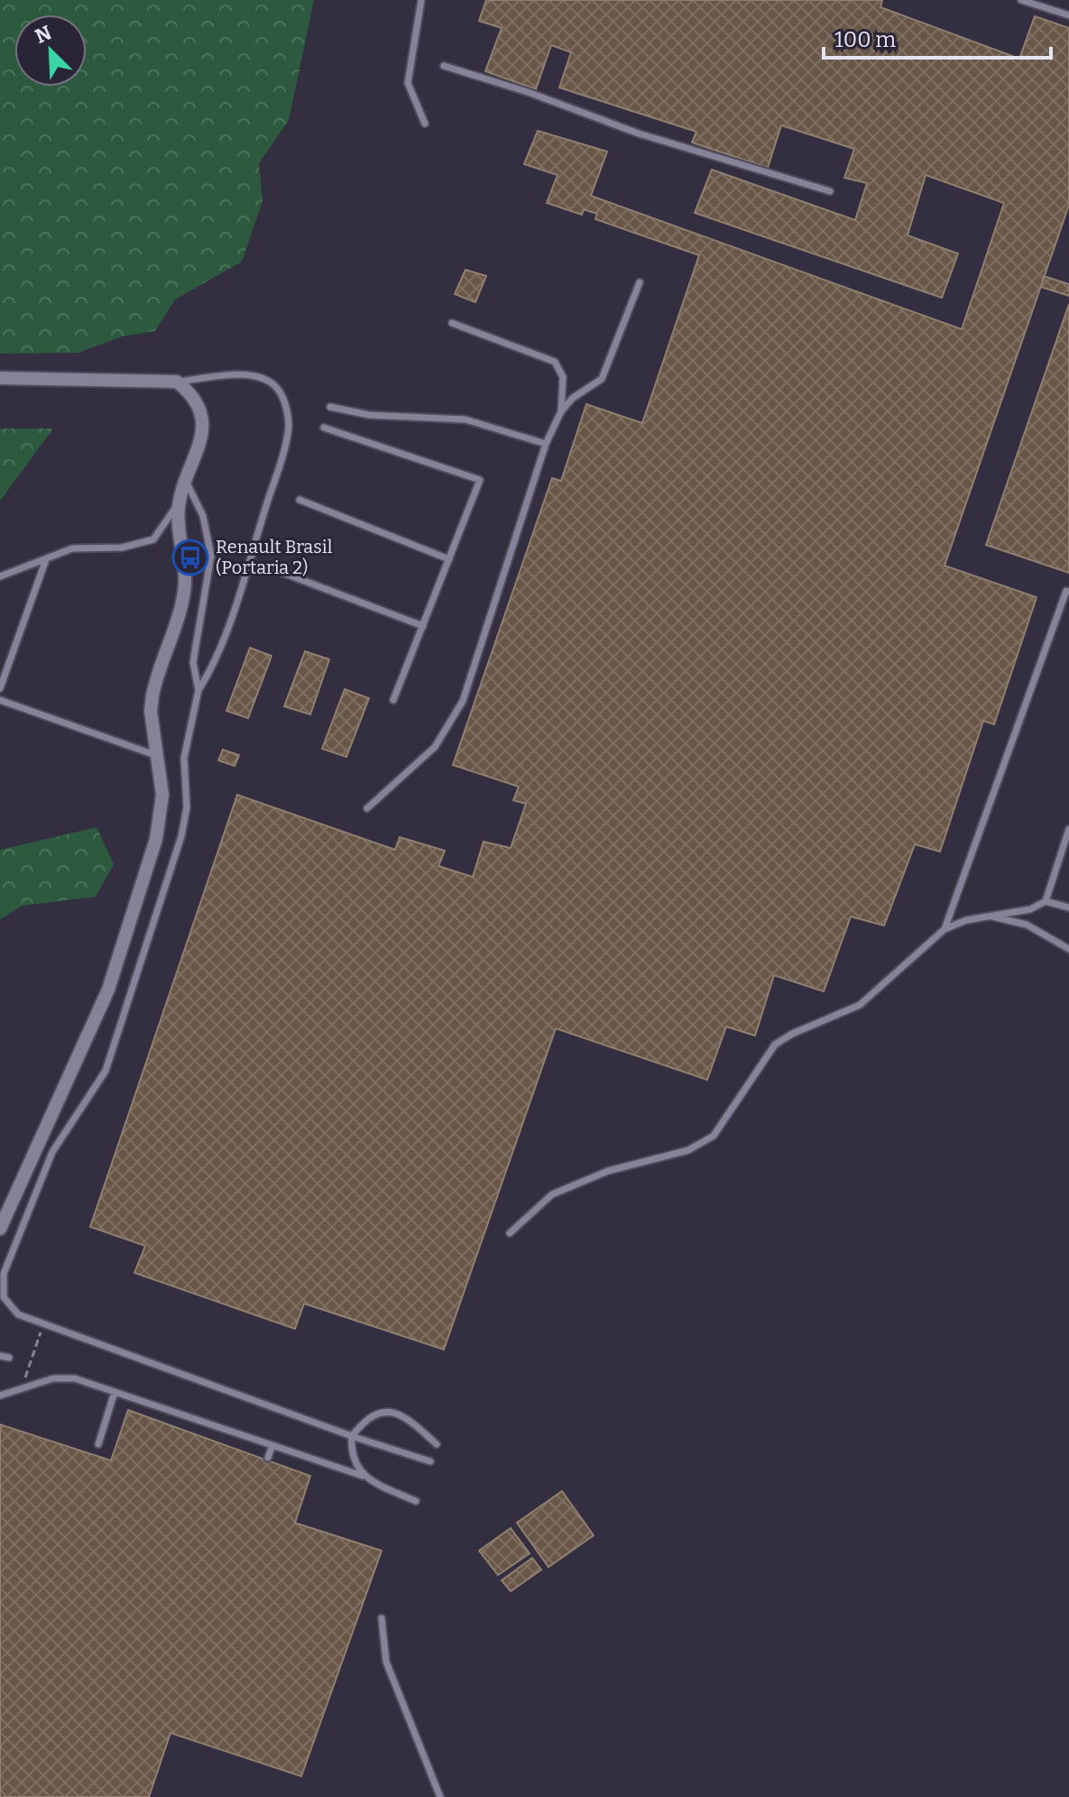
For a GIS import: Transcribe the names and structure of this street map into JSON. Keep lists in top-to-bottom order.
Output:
{
  "places": {
    "bus stop": ["Renault Brasil (Portaria 2)"]
  },
  "scale_bar": "100 m",
  "north": "top left"
}
